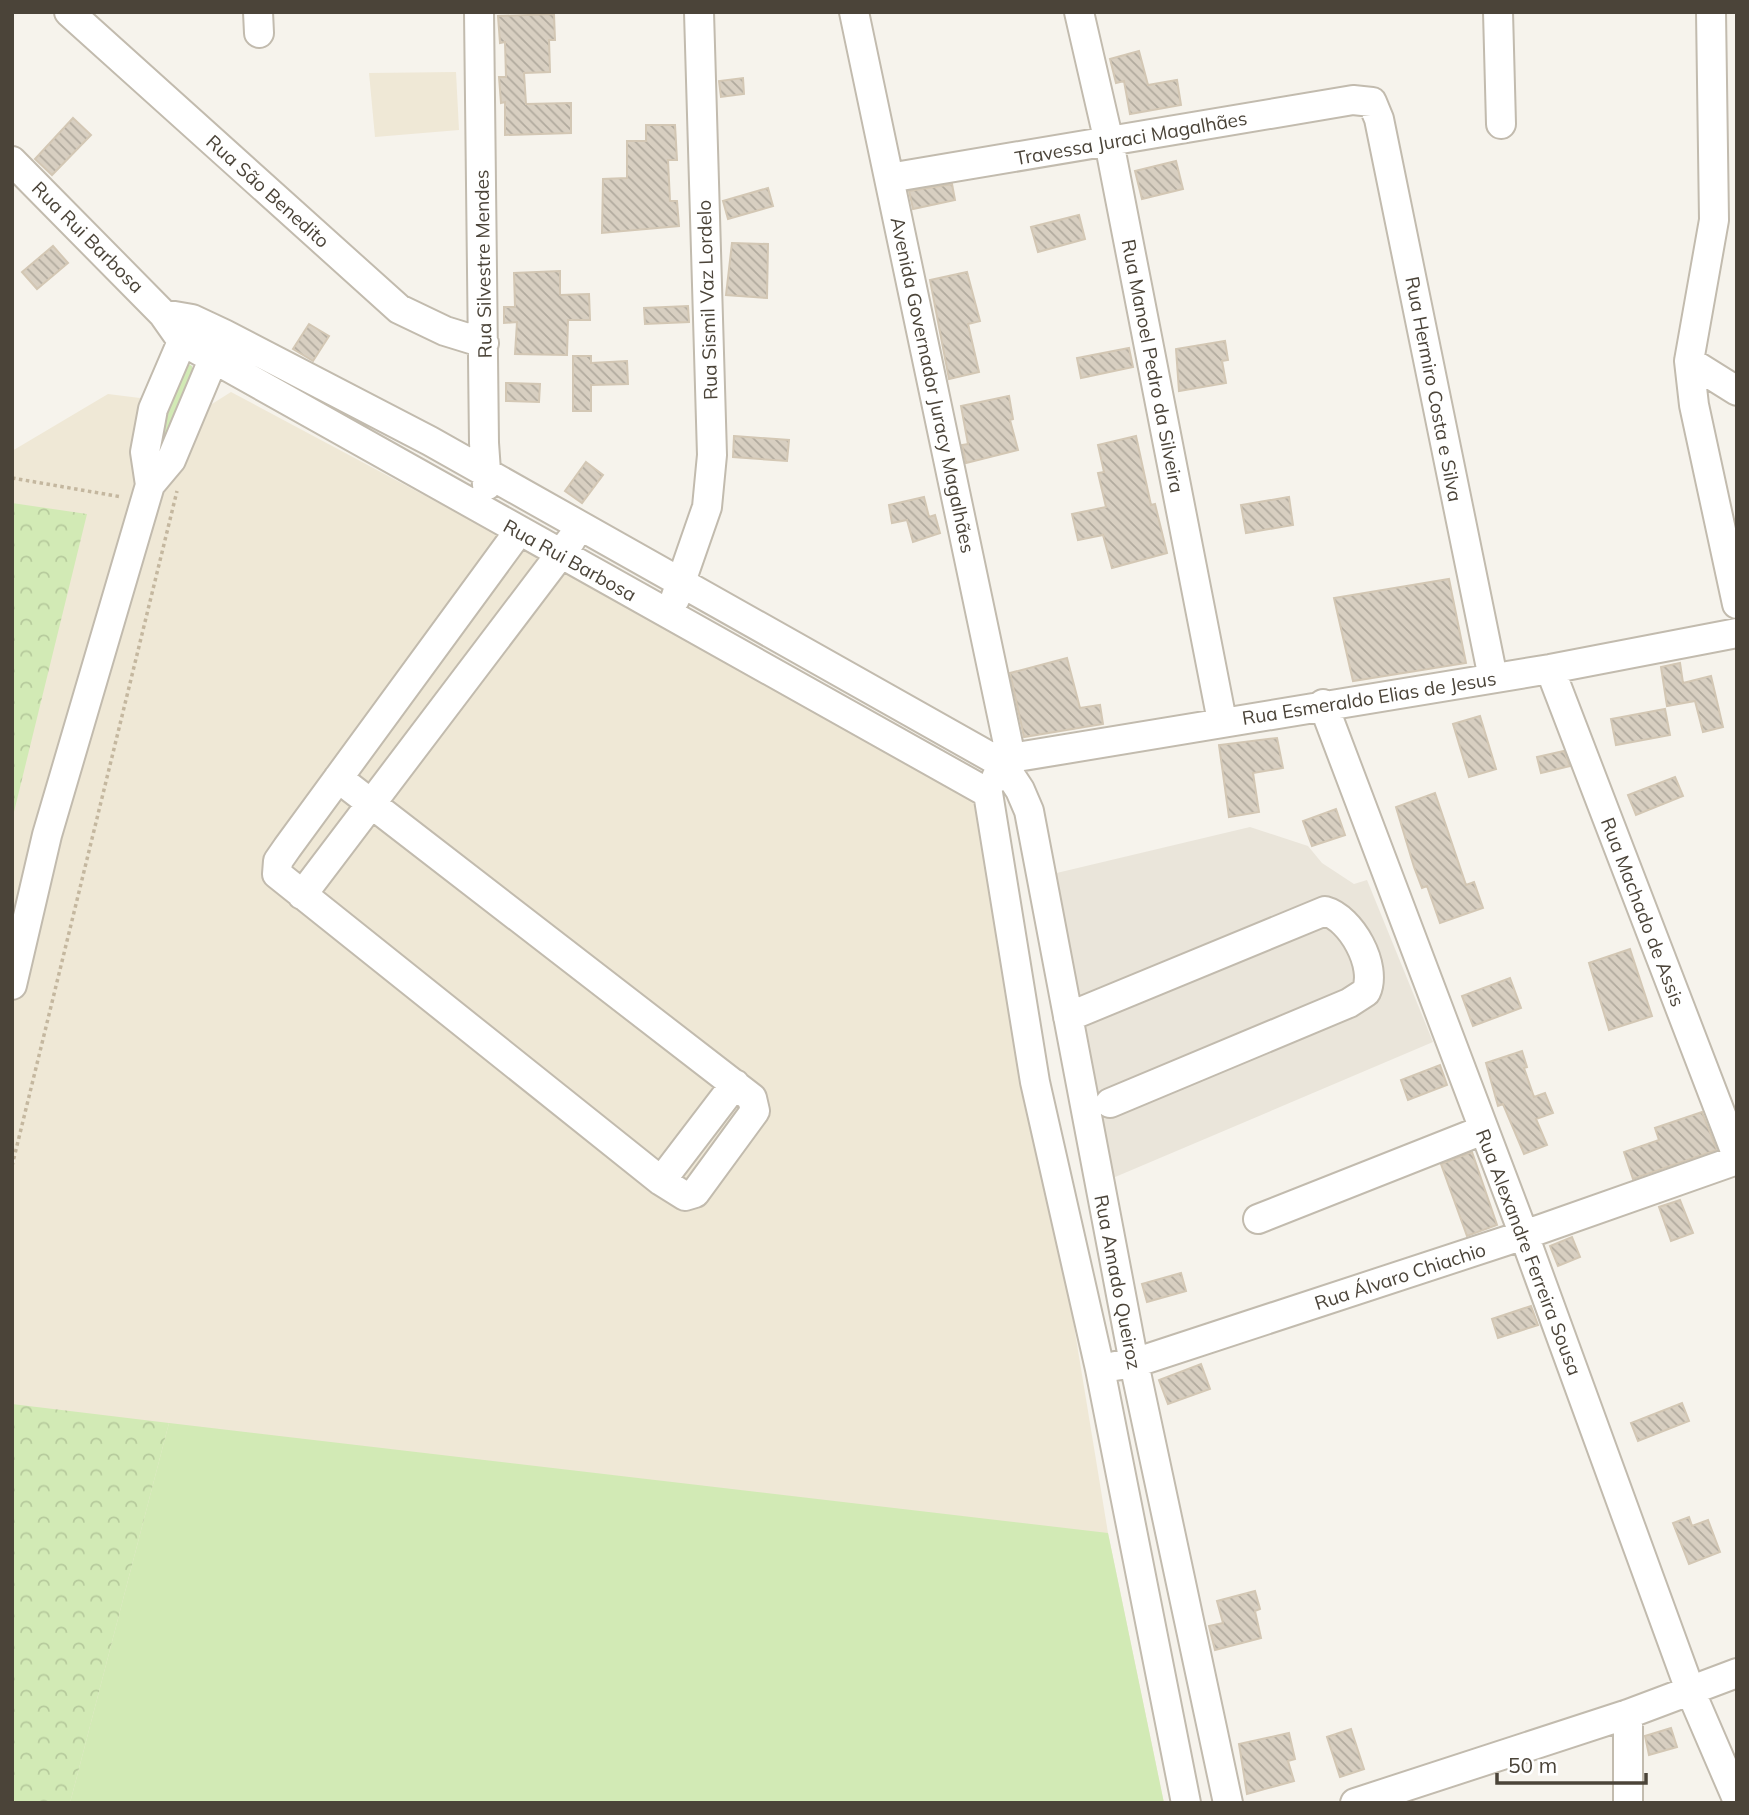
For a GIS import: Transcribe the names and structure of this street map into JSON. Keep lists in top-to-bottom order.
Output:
{
  "streets": {
    "street": [
      "Travessa Juraci Magalhães",
      "Rua São Benedito",
      "Rua Rui Barbosa",
      "Rua Silvestre Mendes",
      "Rua Sismil Vaz Lordelo",
      "Rua Manoel Pedro da Silveira",
      "Avenida Governador Juracy Magalhães",
      "Rua Hermiro Costa e Silva",
      "Rua Esmeraldo Elias de Jesus",
      "Rua Machado de Assis",
      "Rua Alexandre Ferreira Sousa",
      "Rua Álvaro Chiachio",
      "Rua Amado Queiroz"
    ]
  },
  "crossings": [
    ["Travessa Juraci Magalhães", "Rua Manoel Pedro da Silveira"],
    ["Travessa Juraci Magalhães", "Avenida Governador Juracy Magalhães"],
    ["Travessa Juraci Magalhães", "Rua Hermiro Costa e Silva"],
    ["Rua São Benedito", "Rua Silvestre Mendes"],
    ["Rua Rui Barbosa", "Rua Silvestre Mendes"],
    ["Rua Rui Barbosa", "Rua Sismil Vaz Lordelo"],
    ["Rua Rui Barbosa", "Avenida Governador Juracy Magalhães"],
    ["Rua Rui Barbosa", "Rua Esmeraldo Elias de Jesus"],
    ["Rua Rui Barbosa", "Rua Amado Queiroz"],
    ["Rua Manoel Pedro da Silveira", "Rua Esmeraldo Elias de Jesus"],
    ["Avenida Governador Juracy Magalhães", "Rua Esmeraldo Elias de Jesus"],
    ["Avenida Governador Juracy Magalhães", "Rua Amado Queiroz"],
    ["Rua Hermiro Costa e Silva", "Rua Esmeraldo Elias de Jesus"],
    ["Rua Esmeraldo Elias de Jesus", "Rua Machado de Assis"],
    ["Rua Esmeraldo Elias de Jesus", "Rua Alexandre Ferreira Sousa"],
    ["Rua Esmeraldo Elias de Jesus", "Rua Amado Queiroz"],
    ["Rua Machado de Assis", "Rua Álvaro Chiachio"],
    ["Rua Alexandre Ferreira Sousa", "Rua Álvaro Chiachio"],
    ["Rua Álvaro Chiachio", "Rua Amado Queiroz"]
  ],
  "scale_bar": "50 m"
}
